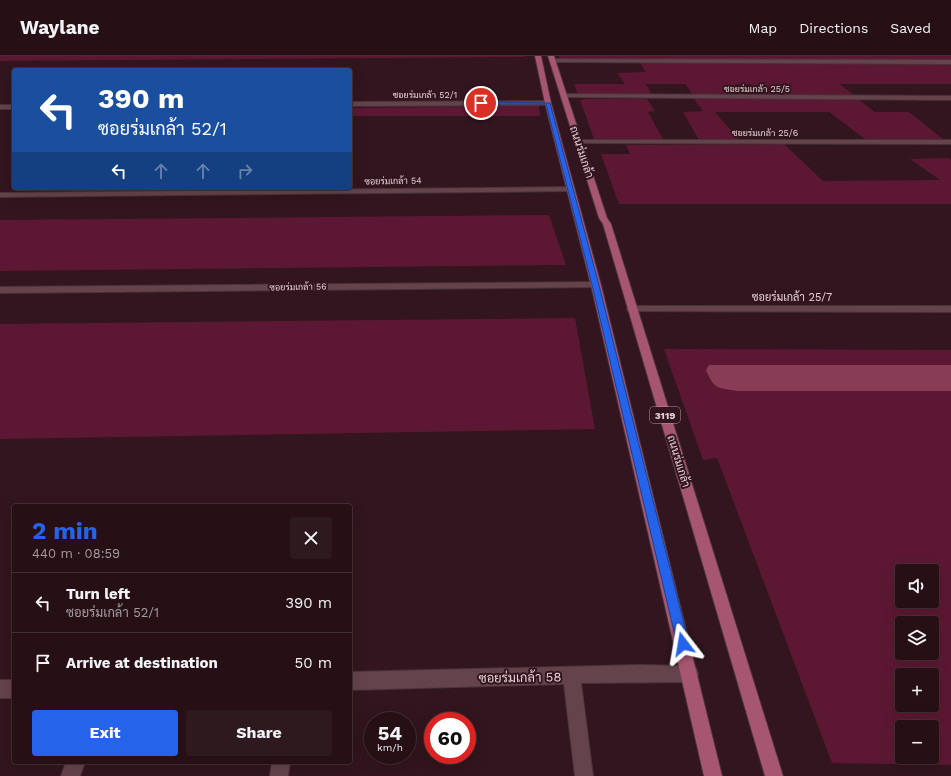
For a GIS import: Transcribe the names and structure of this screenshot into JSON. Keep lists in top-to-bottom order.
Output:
{
  "streets": {
    "main road": ["ถนนร่มเกล้า", "3119"],
    "street": [
      "ซอยร่มเกล้า 25/5",
      "ซอยร่มเกล้า 52/1",
      "ซอยร่มเกล้า 25/6",
      "ซอยร่มเกล้า 54",
      "ซอยร่มเกล้า 56",
      "ซอยร่มเกล้า 25/7",
      "ซอยร่มเกล้า 58"
    ]
  },
  "crossings": [
    ["ซอยร่มเกล้า 25/5", "ถนนร่มเกล้า"],
    ["ซอยร่มเกล้า 52/1", "ถนนร่มเกล้า"],
    ["ซอยร่มเกล้า 25/6", "ถนนร่มเกล้า"],
    ["ถนนร่มเกล้า", "ซอยร่มเกล้า 54"],
    ["ถนนร่มเกล้า", "ซอยร่มเกล้า 56"],
    ["ถนนร่มเกล้า", "ซอยร่มเกล้า 25/7"],
    ["ถนนร่มเกล้า", "ซอยร่มเกล้า 58"]
  ],
  "page": {
    "header": "Waylane",
    "nav": ["Map", "Directions", "Saved"],
    "turn": ["390 m", "ซอยร่มเกล้า 52/1"],
    "heading": ["2 min", "440 m · 08:59"],
    "map_buttons": ["+", "−"],
    "list": [
      {
        "name": "Turn left",
        "note": "ซอยร่มเกล้า 52/1",
        "value": "390 m"
      },
      {
        "name": "Arrive at destination",
        "value": "50 m"
      }
    ],
    "buttons": ["Exit", "Share"],
    "speed": "54 km/h",
    "limit": "60"
  }
}
